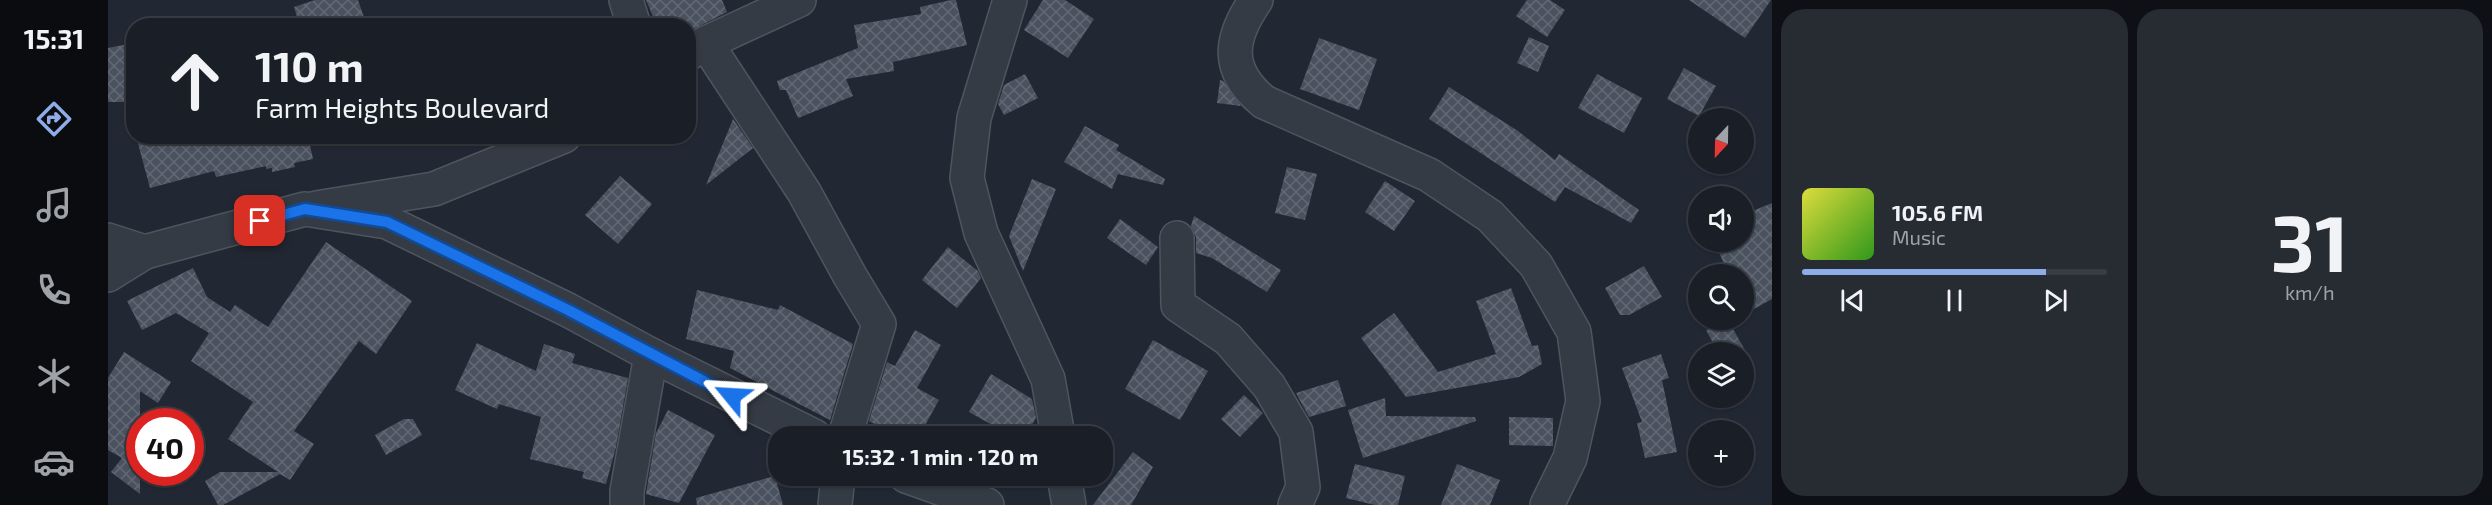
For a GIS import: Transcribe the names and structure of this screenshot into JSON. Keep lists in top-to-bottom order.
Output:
{
  "north": "bottom",
  "page": {
    "tabs": "15:31",
    "tile": ["31", "km/h"],
    "turn": ["110 m", "Farm Heights Boulevard"],
    "map_buttons": "+",
    "song": ["105.6 FM", "Music"],
    "limit": "40",
    "trip": "15:32 · 1 min · 120 m"
  }
}
